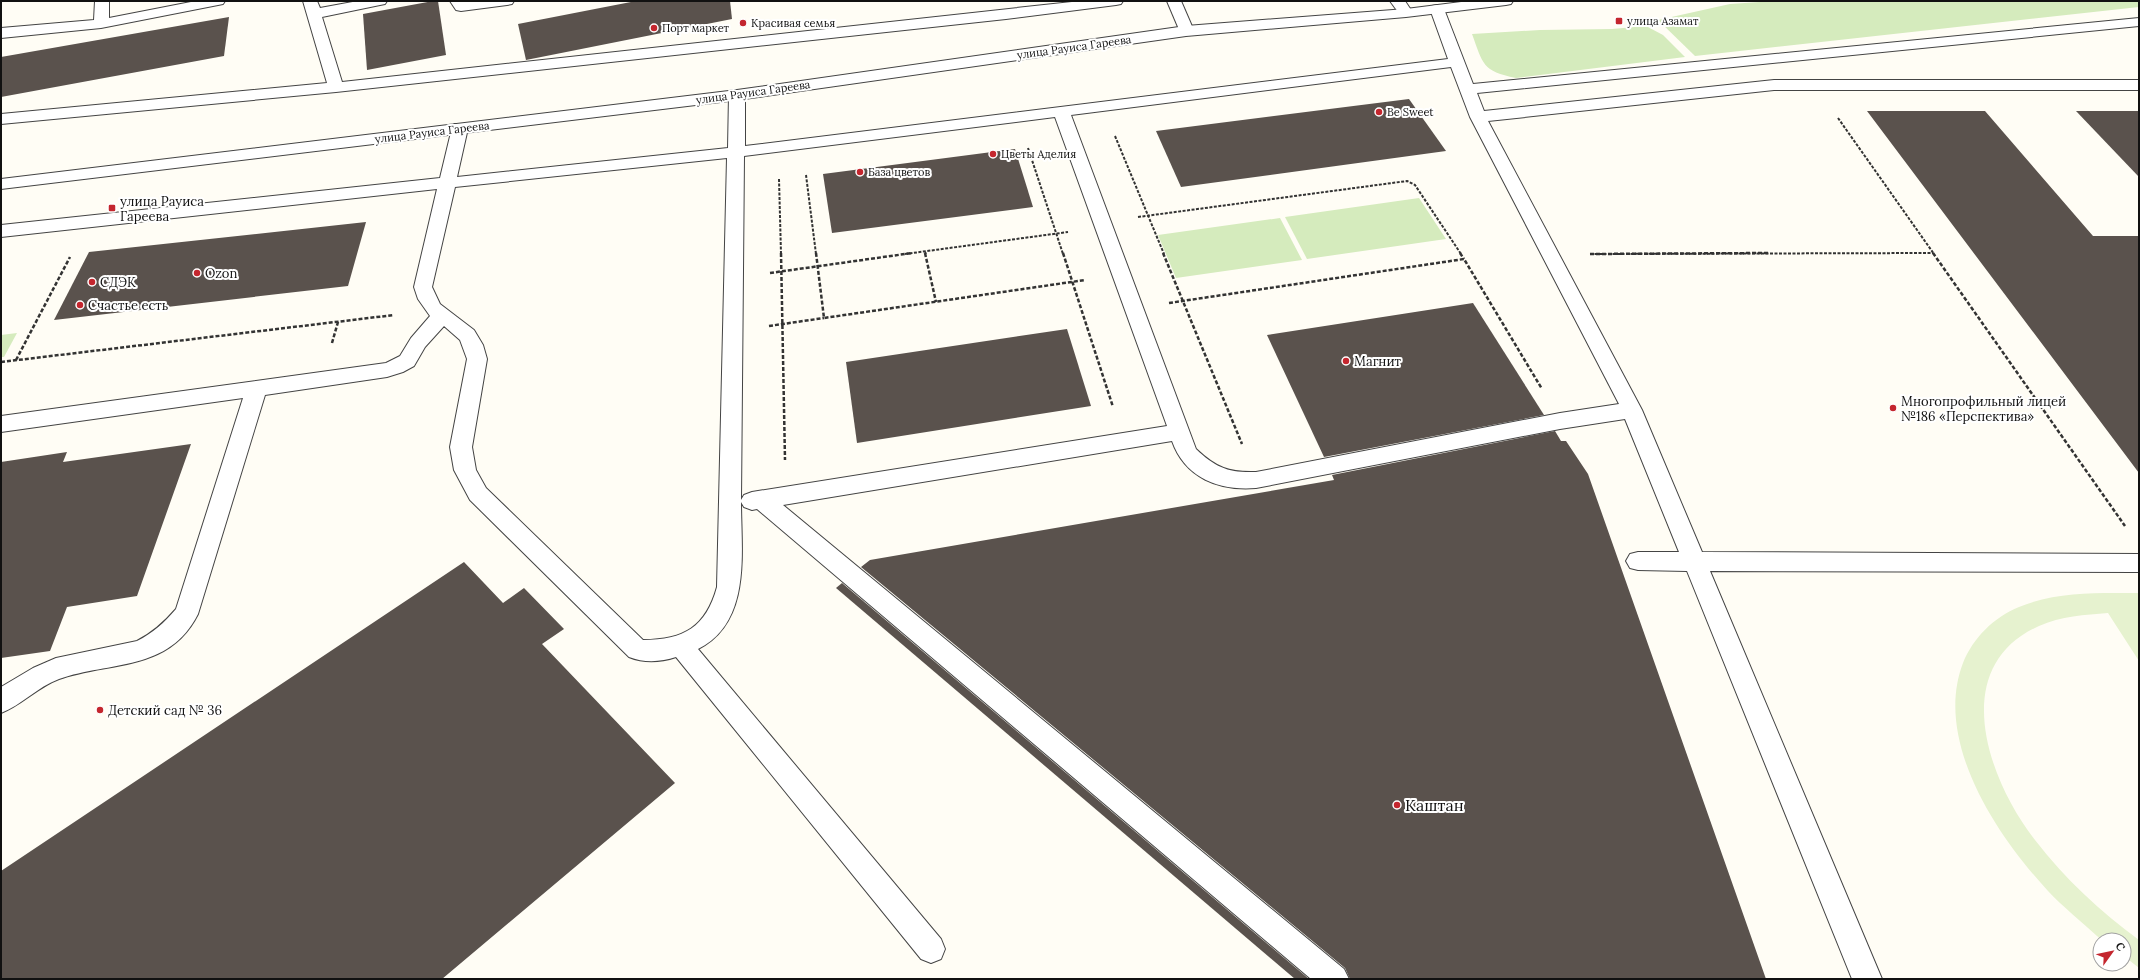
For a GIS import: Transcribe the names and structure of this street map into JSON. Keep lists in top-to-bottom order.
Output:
{
  "streets": {
    "street": ["улица Рауиса Гареева"]
  },
  "places": {
    "transit": ["улица Азамат", "улица Рауиса Гареева"],
    "other": [
      "Красивая семья",
      "Порт маркет",
      "Be Sweet",
      "Цветы Аделия",
      "База цветов",
      "Ozon",
      "СДЭК",
      "Счастье есть",
      "Магнит",
      "Многопрофильный лицей №186 «Перспектива»",
      "Детский сад № 36",
      "Каштан"
    ]
  },
  "north": "top right"
}
